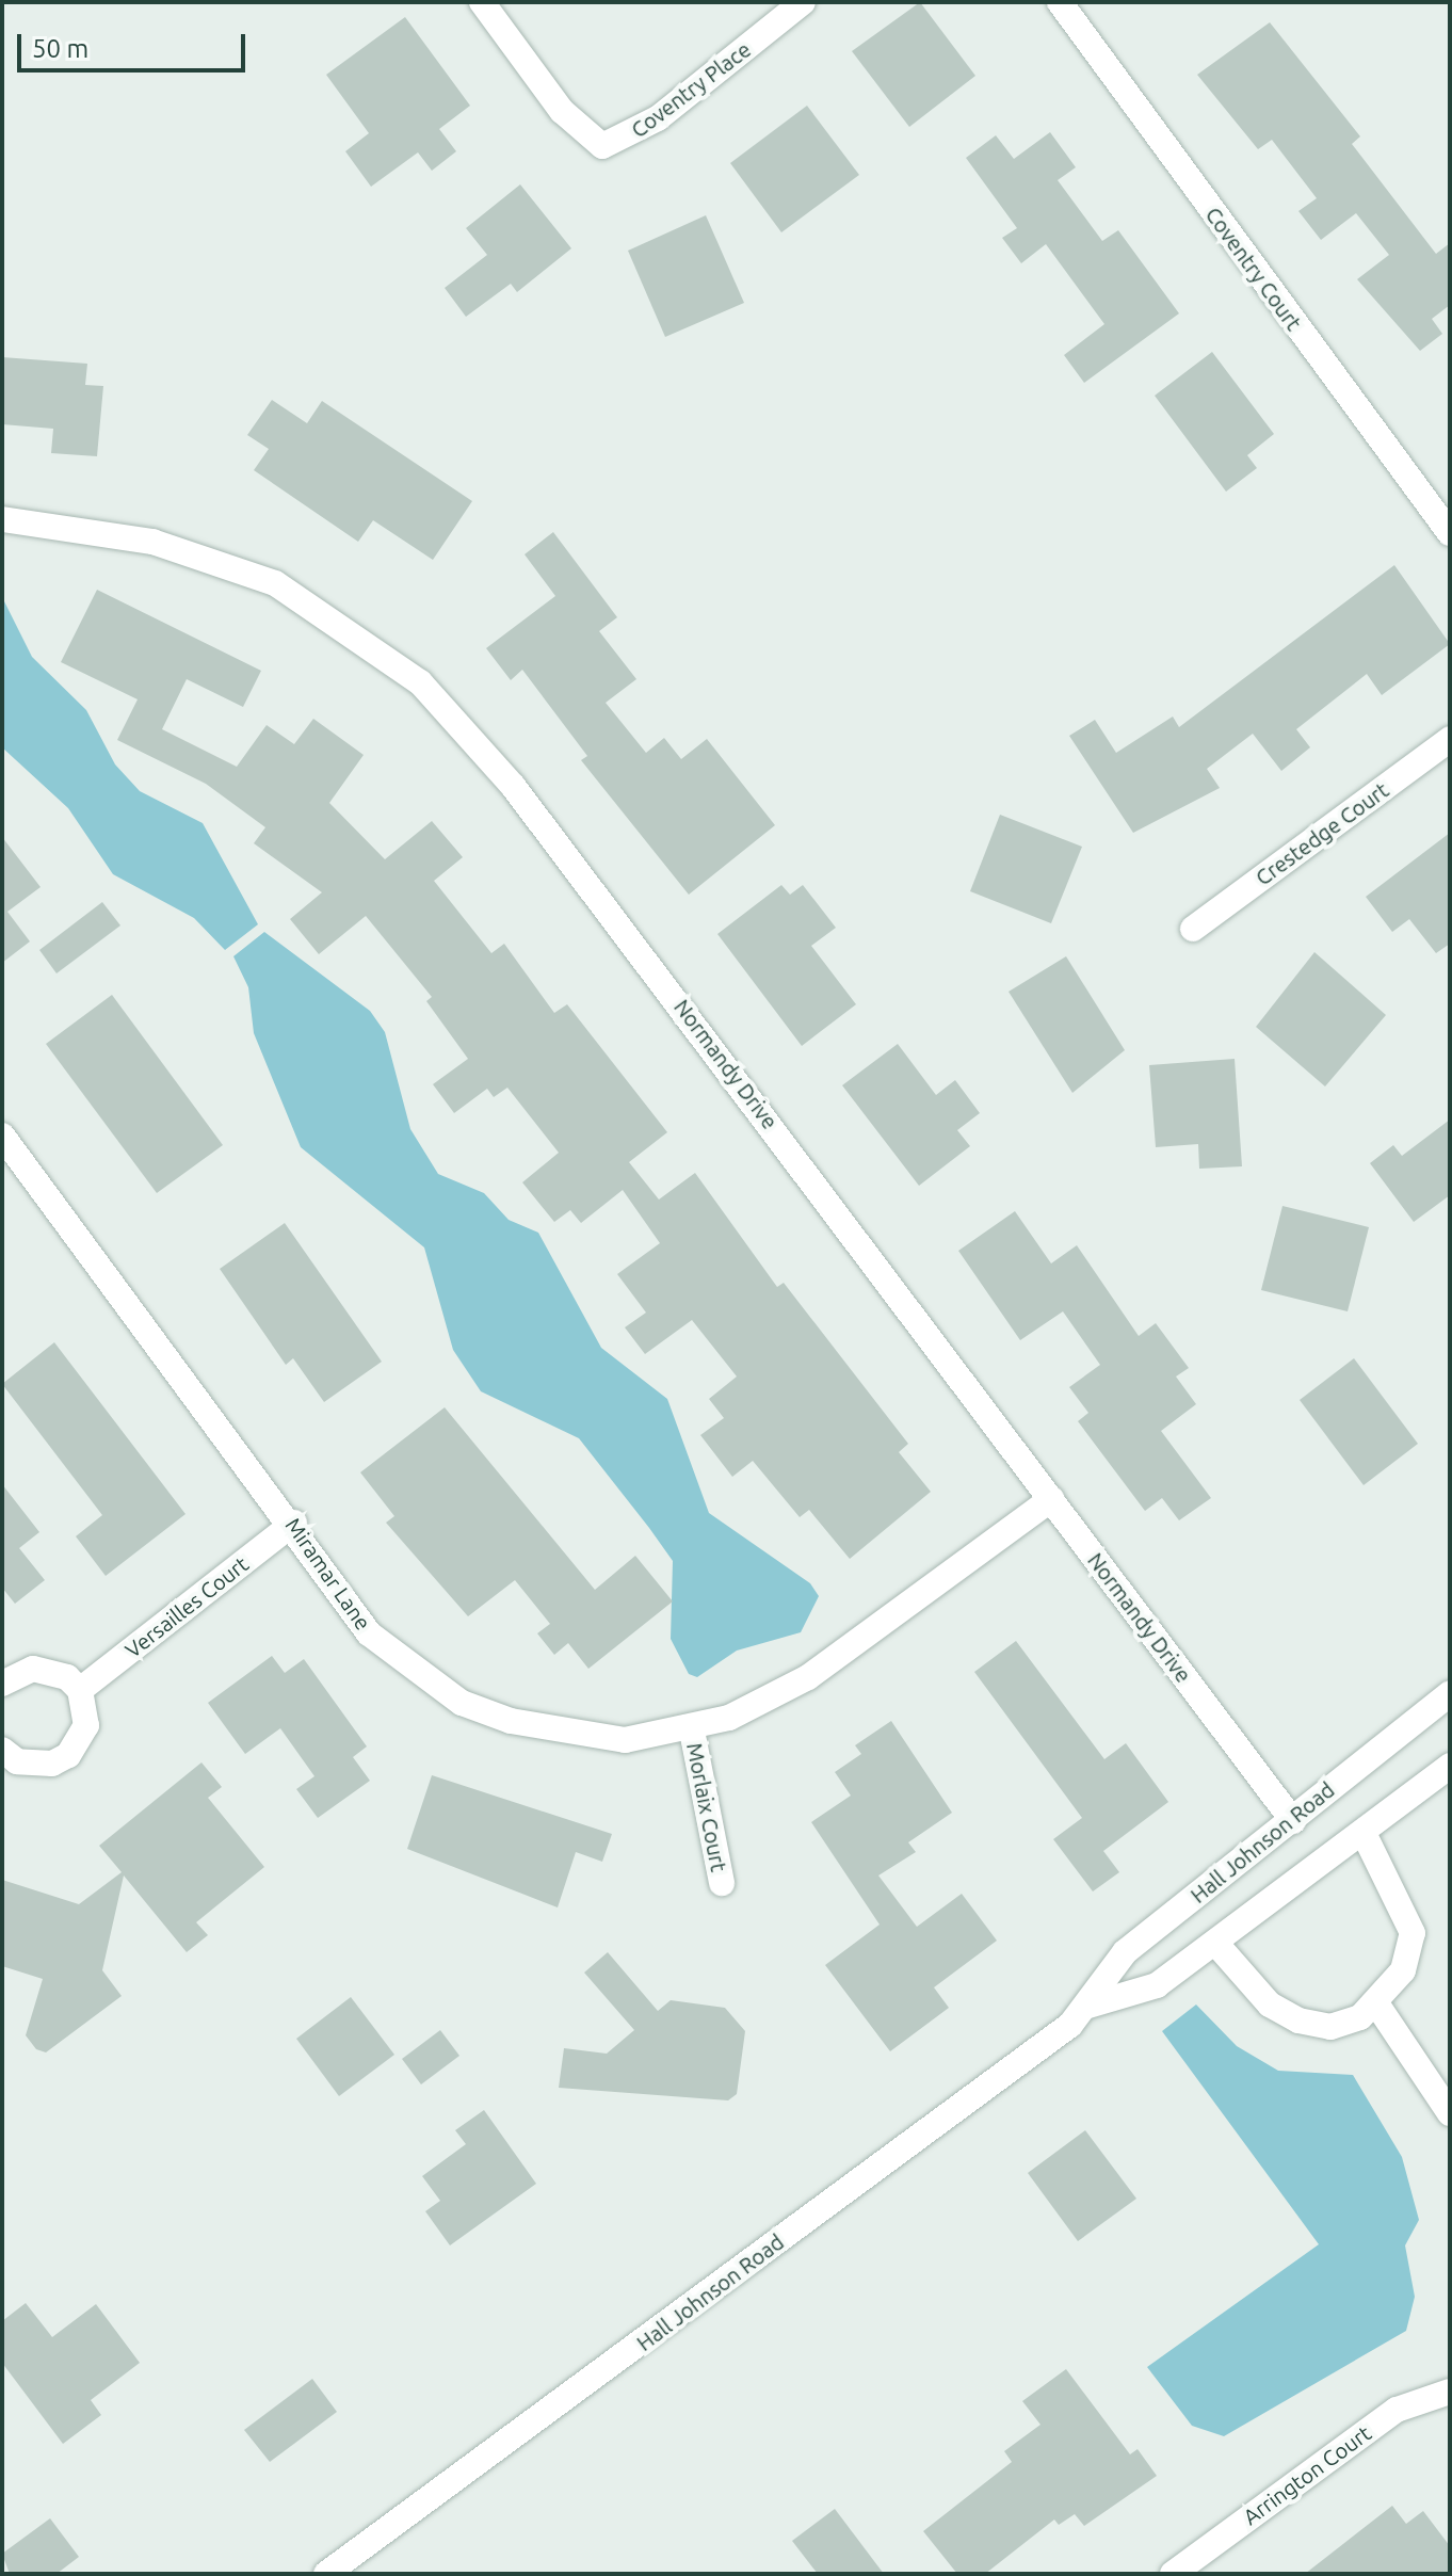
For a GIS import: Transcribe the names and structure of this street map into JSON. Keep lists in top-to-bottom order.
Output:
{
  "streets": {
    "street": [
      "Coventry Place",
      "Coventry Court",
      "Crestedge Court",
      "Normandy Drive",
      "Miramar Lane",
      "Versailles Court",
      "Morlaix Court",
      "Hall Johnson Road",
      "Arrington Court"
    ]
  },
  "crossings": [
    ["Normandy Drive", "Miramar Lane"],
    ["Normandy Drive", "Hall Johnson Road"],
    ["Miramar Lane", "Versailles Court"],
    ["Miramar Lane", "Morlaix Court"]
  ],
  "scale_bar": "50 m"
}
